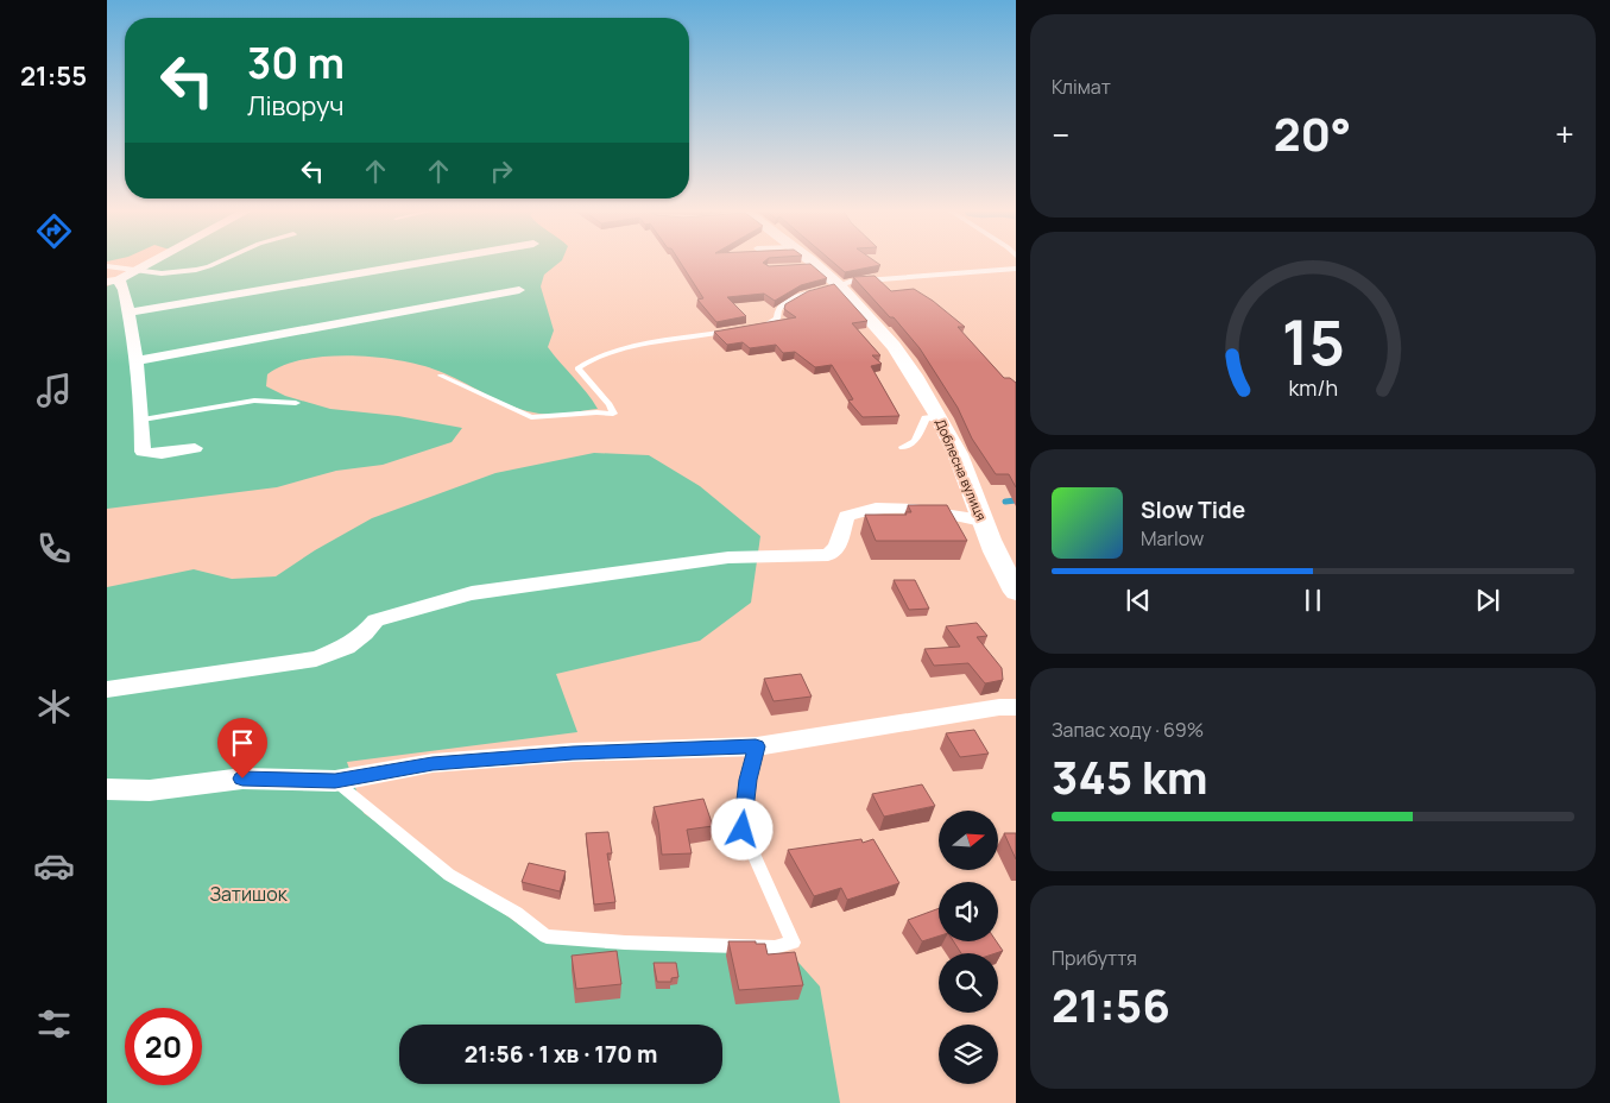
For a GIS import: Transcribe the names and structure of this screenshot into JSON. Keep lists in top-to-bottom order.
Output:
{
  "streets": {
    "street": ["Доблесна вулиця"]
  },
  "parks": ["Затишок"],
  "north": "right",
  "page": {
    "tabs": "21:55",
    "tile": [
      "Клімат",
      ["Запас ходу · 69%", "345 km"],
      ["Прибуття", "21:56"]
    ],
    "turn": ["30 m", "Ліворуч"],
    "heat": ["−", "20°", "+"],
    "song": ["Slow Tide", "Marlow"],
    "limit": "20",
    "trip": "21:56 · 1 хв · 170 m",
    "gauge": ["15", "km/h"]
  }
}
